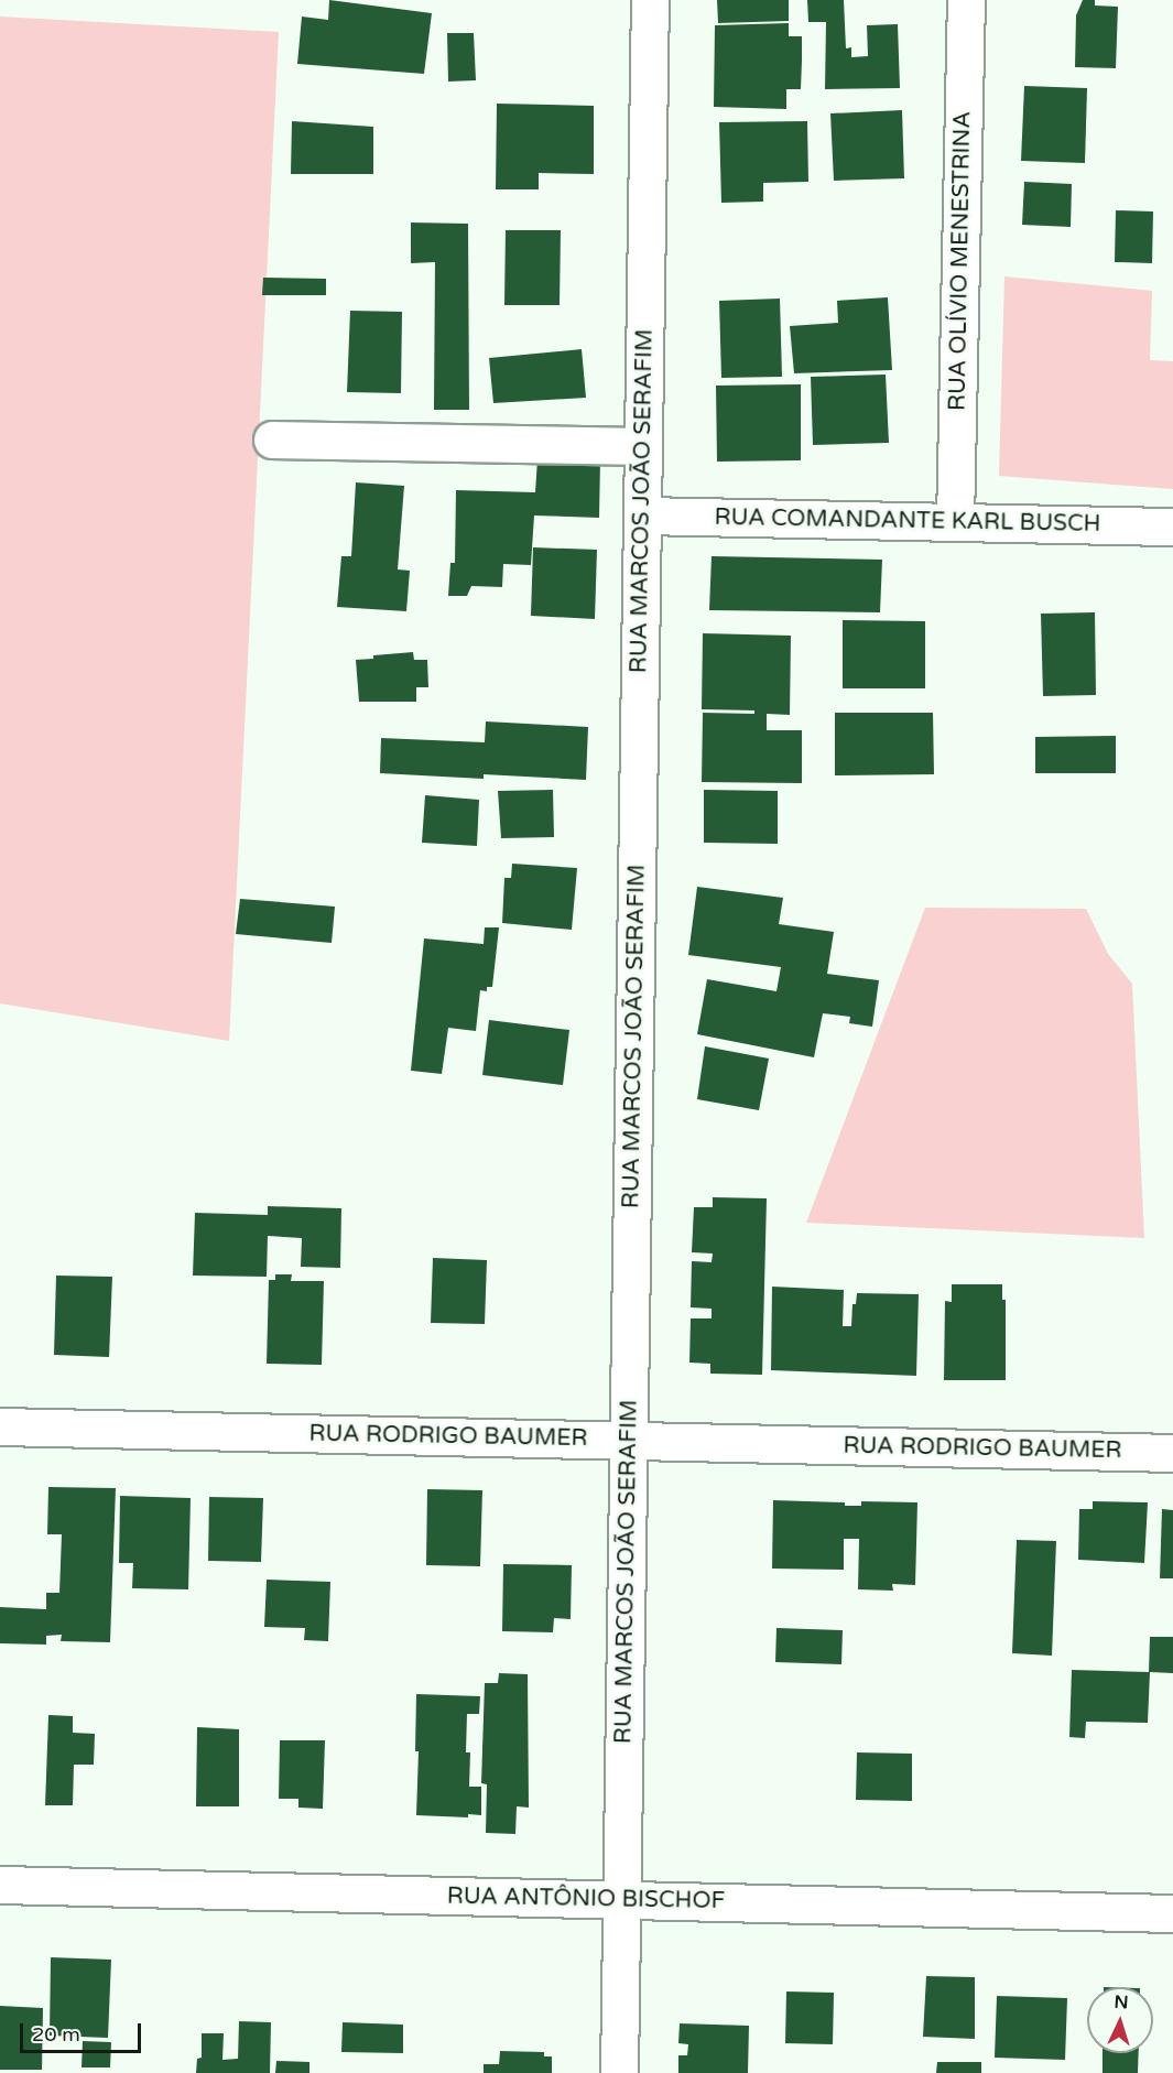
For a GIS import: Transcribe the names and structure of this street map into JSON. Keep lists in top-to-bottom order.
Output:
{
  "streets": {
    "street": [
      "RUA OLÍVIO MENESTRINA",
      "RUA MARCOS JOÃO SERAFIM",
      "RUA COMANDANTE KARL BUSCH",
      "RUA RODRIGO BAUMER",
      "RUA ANTÔNIO BISCHOF"
    ]
  },
  "crossings": [
    ["RUA OLÍVIO MENESTRINA", "RUA COMANDANTE KARL BUSCH"],
    ["RUA MARCOS JOÃO SERAFIM", "RUA COMANDANTE KARL BUSCH"],
    ["RUA MARCOS JOÃO SERAFIM", "RUA RODRIGO BAUMER"],
    ["RUA MARCOS JOÃO SERAFIM", "RUA ANTÔNIO BISCHOF"]
  ],
  "scale_bar": "20 m",
  "north": "top"
}
